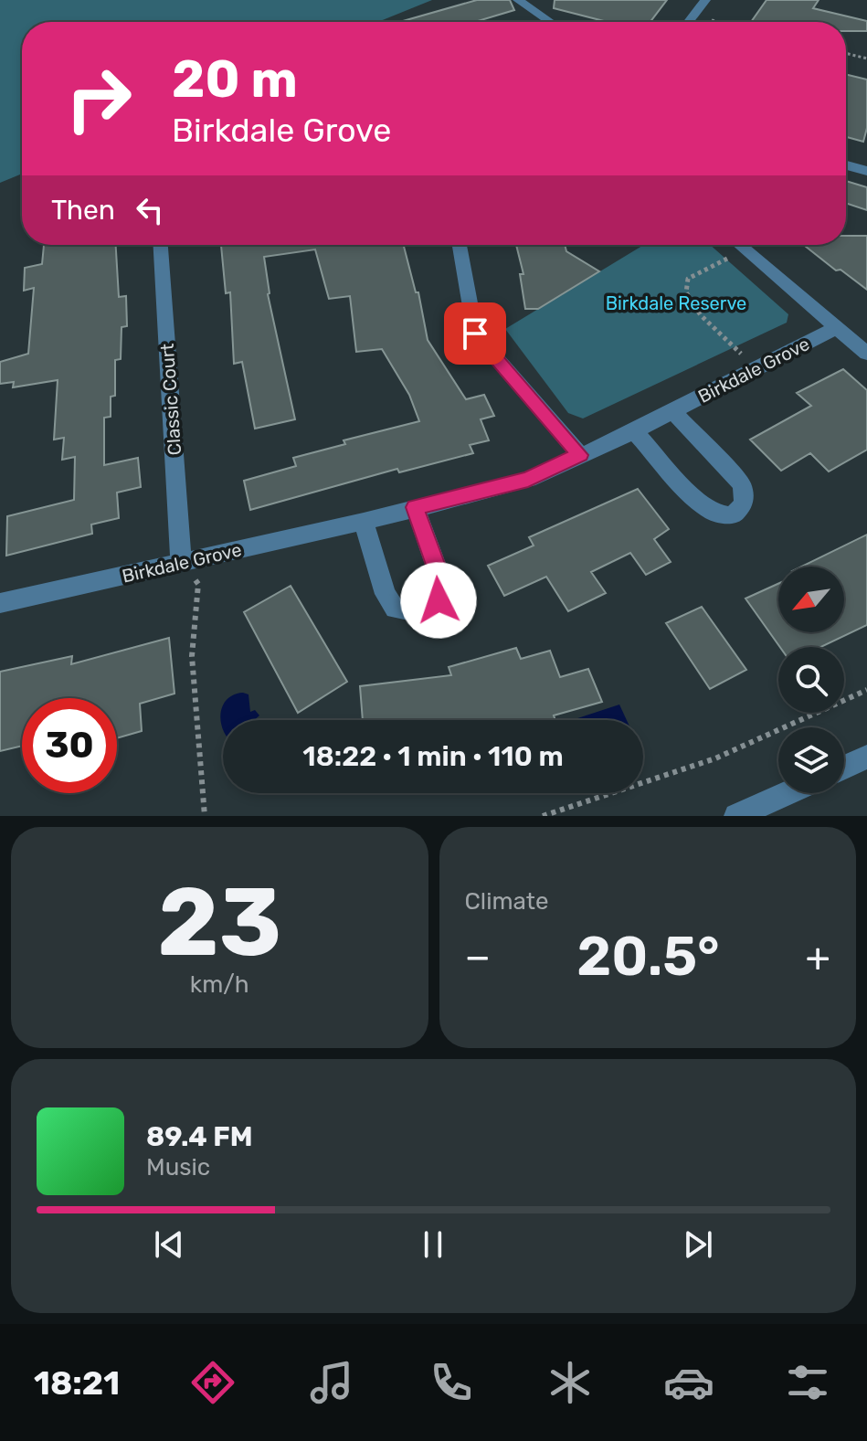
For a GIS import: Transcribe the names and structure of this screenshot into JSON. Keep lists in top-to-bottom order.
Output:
{
  "streets": {
    "street": ["Birkdale Grove", "Classic Court"]
  },
  "crossings": [
    ["Birkdale Grove", "Classic Court"]
  ],
  "parks": ["Birkdale Reserve"],
  "north": "bottom left",
  "page": {
    "turn": ["20 m", "Birkdale Grove"],
    "then": "Then",
    "limit": "30",
    "trip": "18:22 · 1 min · 110 m",
    "tile": [
      ["23", "km/h"],
      "Climate"
    ],
    "heat": ["−", "20.5°", "+"],
    "song": ["89.4 FM", "Music"],
    "tabs": "18:21"
  }
}
